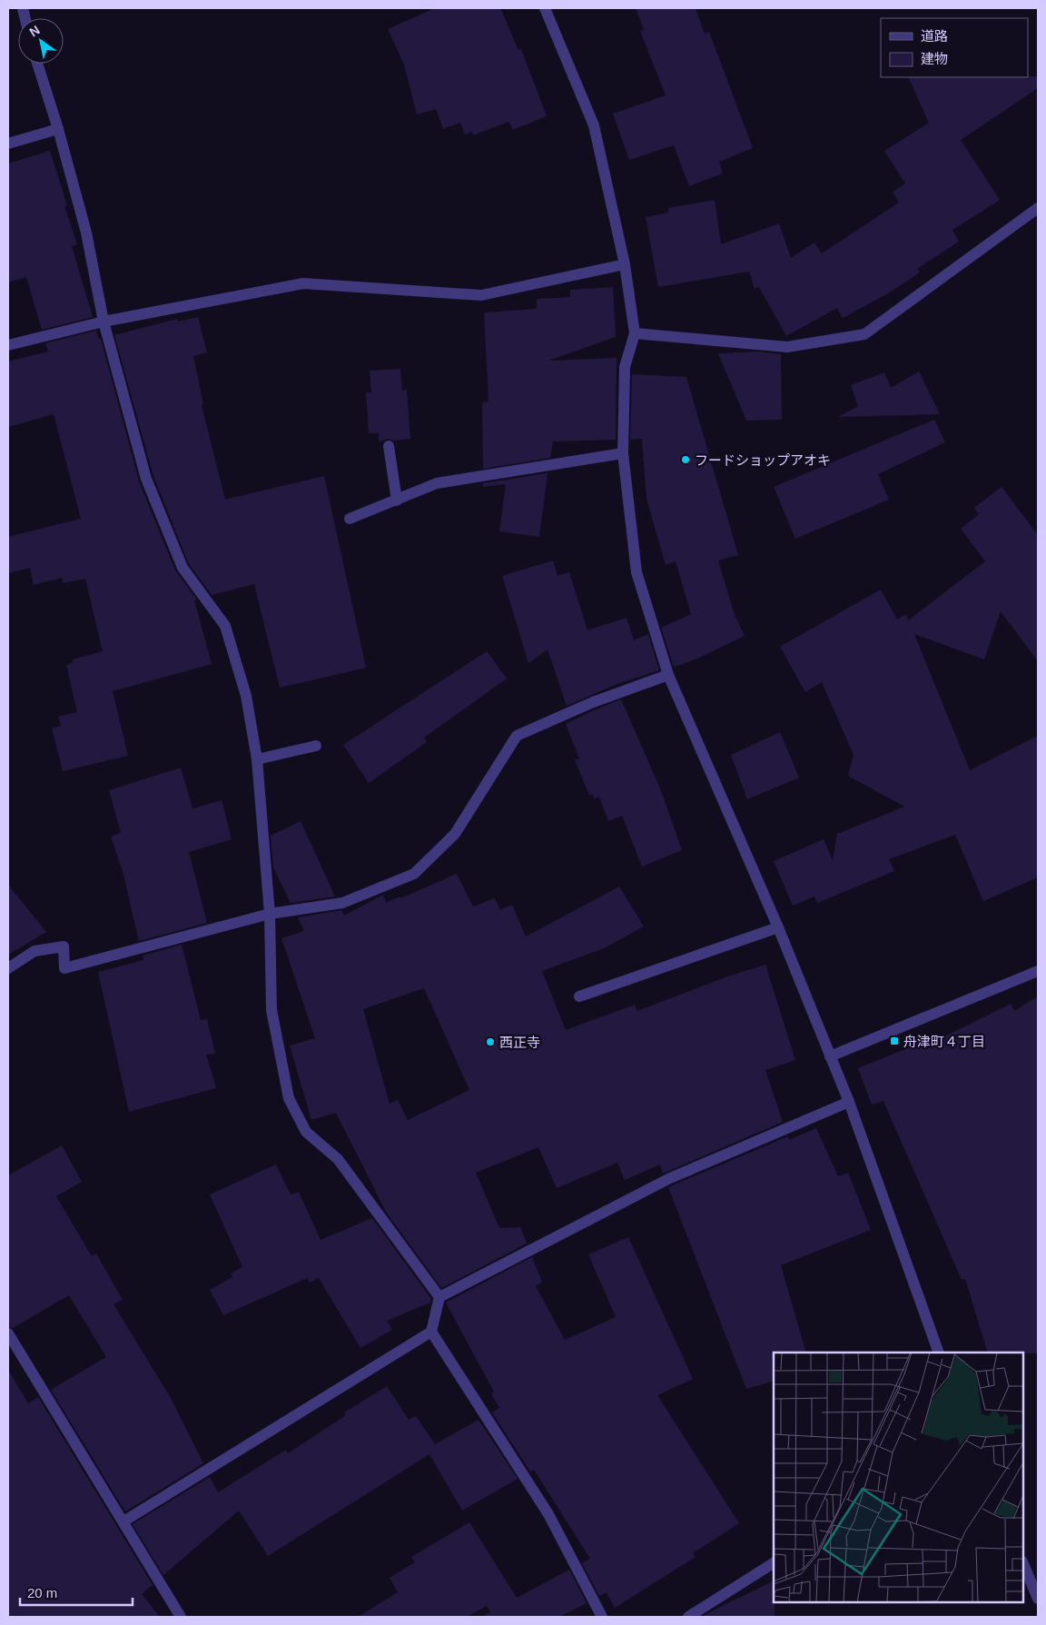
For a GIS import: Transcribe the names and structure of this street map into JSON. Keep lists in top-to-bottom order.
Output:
{
  "places": {
    "other": ["フードショップアオキ", "西正寺"],
    "transit": ["舟津町４丁目"]
  },
  "legend": ["道路", "建物"],
  "scale_bar": "20 m",
  "north": "top left"
}
